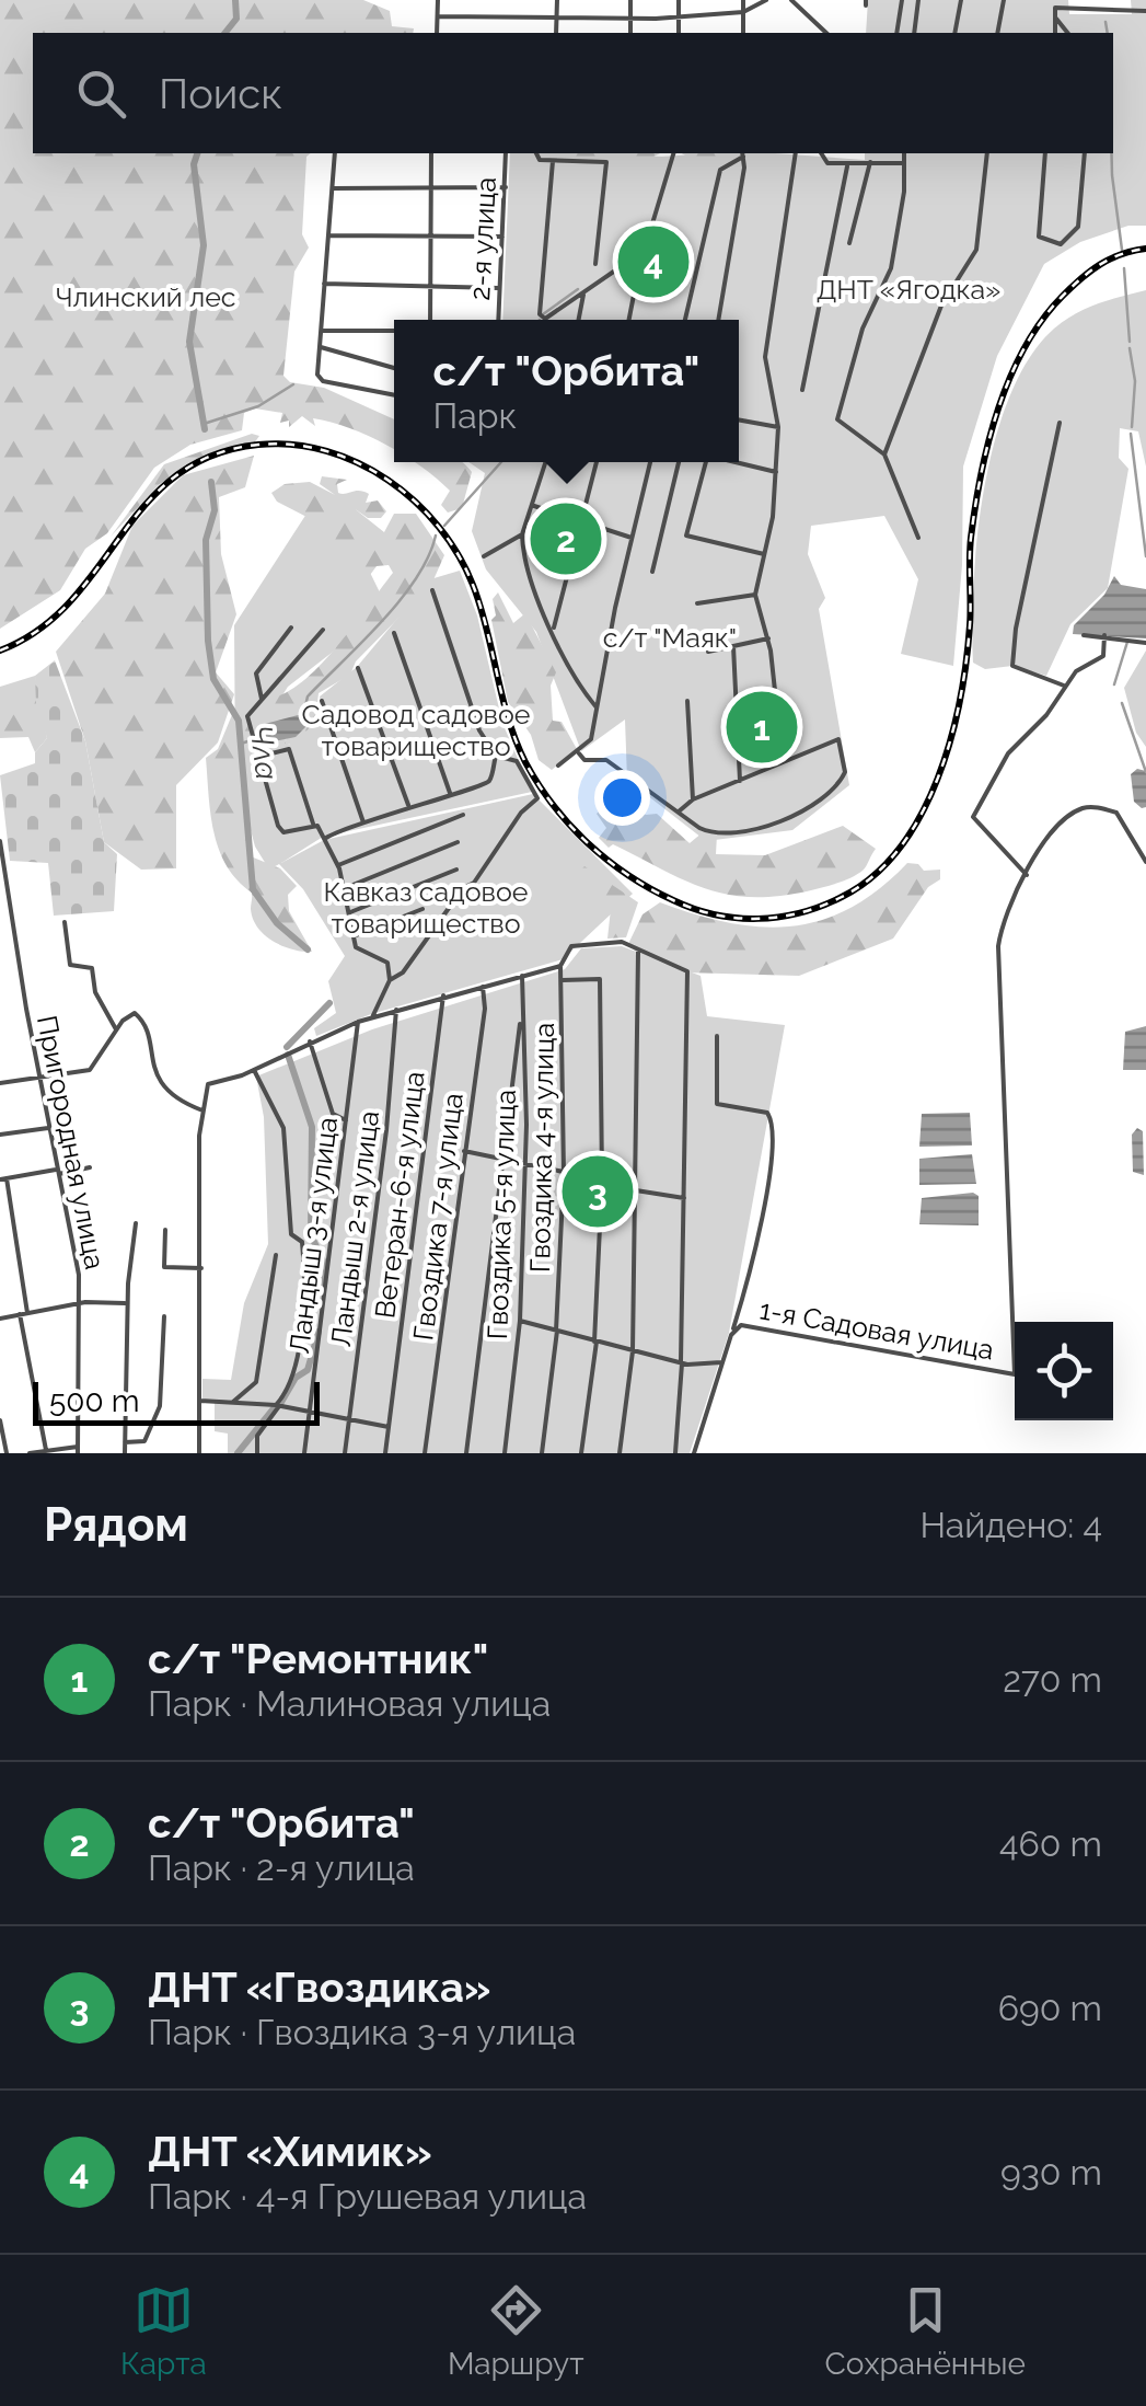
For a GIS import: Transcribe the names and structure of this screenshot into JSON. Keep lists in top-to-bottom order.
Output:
{
  "streets": {
    "street": [
      "2-я улица",
      "Пригородная улица",
      "Гвоздика 4-я улица",
      "Ветеран-6-я улица",
      "Гвоздика 5-я улица",
      "Гвоздика 7-я улица",
      "Ландыш 2-я улица",
      "Ландыш 3-я улица",
      "1-я Садовая улица"
    ]
  },
  "water": ["Чла"],
  "parks": [
    "ДНТ «Ягодка»",
    "Члинский лес",
    "с/т \"Маяк\"",
    "Садовод садовое товарищество",
    "Кавказ садовое товарищество"
  ],
  "scale_bar": "500 m",
  "page": {
    "search": "Поиск",
    "pins": [
      "4",
      "2",
      "1",
      "3"
    ],
    "popup": ["с/т \"Орбита\"", "Парк"],
    "scale": "500 m",
    "heading": ["Рядом", "Найдено: 4"],
    "list": [
      {
        "mark": "1",
        "name": "с/т \"Ремонтник\"",
        "note": "Парк · Малиновая улица",
        "value": "270 m"
      },
      {
        "mark": "2",
        "name": "с/т \"Орбита\"",
        "note": "Парк · 2-я улица",
        "value": "460 m"
      },
      {
        "mark": "3",
        "name": "ДНТ «Гвоздика»",
        "note": "Парк · Гвоздика 3-я улица",
        "value": "690 m"
      },
      {
        "mark": "4",
        "name": "ДНТ «Химик»",
        "note": "Парк · 4-я Грушевая улица",
        "value": "930 m"
      }
    ],
    "nav": ["Карта", "Маршрут", "Сохранённые"]
  }
}
